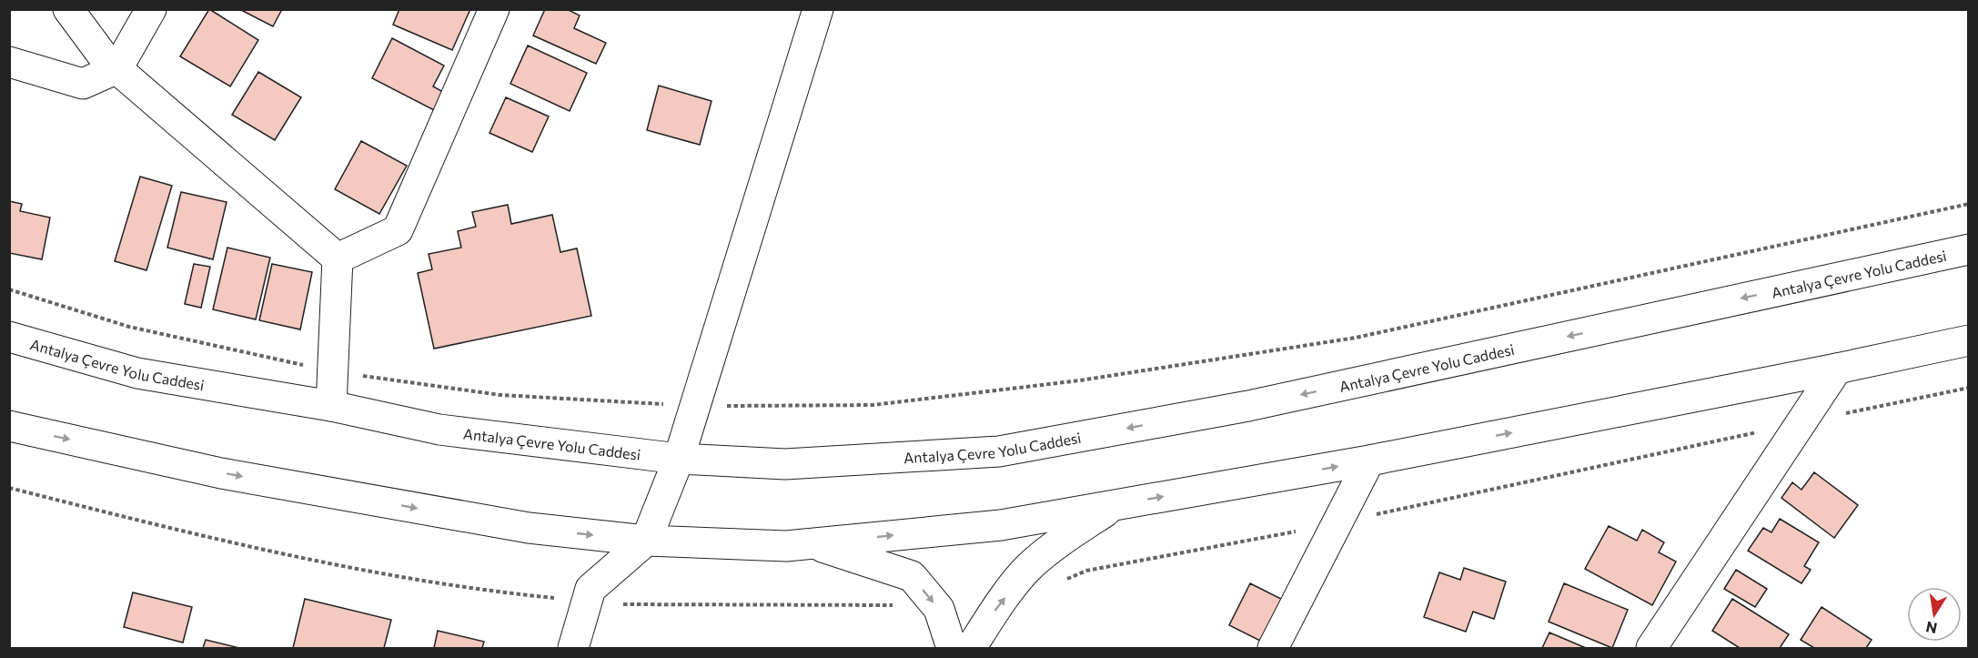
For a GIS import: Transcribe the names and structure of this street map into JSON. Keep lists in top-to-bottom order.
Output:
{
  "streets": {
    "main road": ["Antalya Çevre Yolu Caddesi"]
  },
  "north": "bottom"
}
